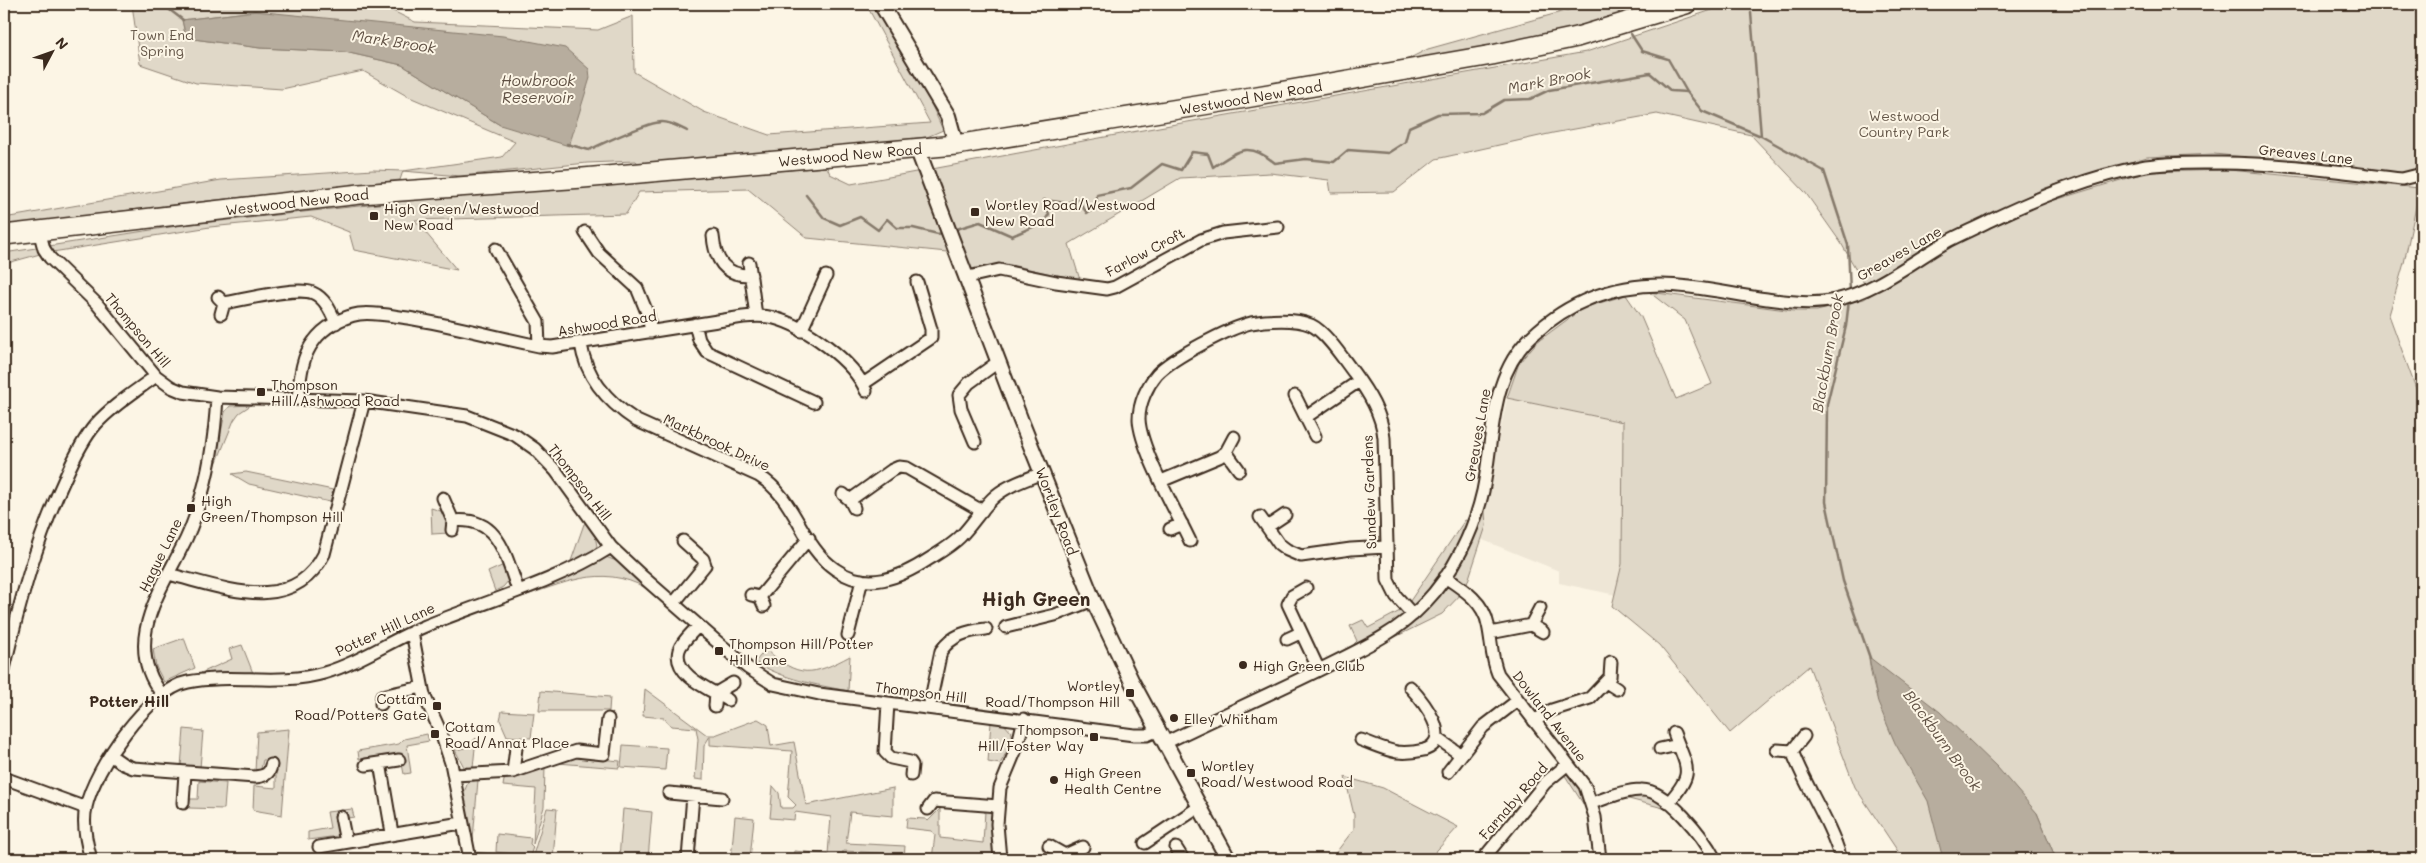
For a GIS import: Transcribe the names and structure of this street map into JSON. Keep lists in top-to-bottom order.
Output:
{
  "streets": {
    "highway": ["Westwood New Road"],
    "street": [
      "Greaves Lane",
      "Farlow Croft",
      "Ashwood Road",
      "Thompson Hill",
      "Markbrook Drive",
      "Sundew Gardens",
      "Wortley Road",
      "Hague Lane",
      "Potter Hill Lane",
      "Dowland Avenue",
      "Farnaby Road"
    ]
  },
  "crossings": [
    ["Westwood New Road", "Thompson Hill"],
    ["Westwood New Road", "Wortley Road"],
    ["Greaves Lane", "Sundew Gardens"],
    ["Greaves Lane", "Wortley Road"],
    ["Greaves Lane", "Dowland Avenue"],
    ["Farlow Croft", "Wortley Road"],
    ["Ashwood Road", "Thompson Hill"],
    ["Ashwood Road", "Markbrook Drive"],
    ["Thompson Hill", "Wortley Road"],
    ["Thompson Hill", "Hague Lane"],
    ["Thompson Hill", "Potter Hill Lane"],
    ["Markbrook Drive", "Wortley Road"],
    ["Hague Lane", "Potter Hill Lane"],
    ["Dowland Avenue", "Farnaby Road"]
  ],
  "districts": ["High Green", "Potter Hill"],
  "water": ["Mark Brook", "Howbrook Reservoir", "Blackburn Brook"],
  "parks": ["Town End Spring", "Westwood Country Park"],
  "places": {
    "transit": [
      "Wortley Road/Westwood New Road",
      "High Green/Westwood New Road",
      "Thompson Hill/Ashwood Road",
      "High Green/Thompson Hill",
      "Thompson Hill/Potter Hill Lane",
      "Wortley Road/Thompson Hill",
      "Cottam Road/Potters Gate",
      "Cottam Road/Annat Place",
      "Thompson Hill/Foster Way",
      "Wortley Road/Westwood Road"
    ],
    "other": ["High Green Club", "Elley Whitham", "High Green Health Centre"]
  },
  "north": "top right"
}
